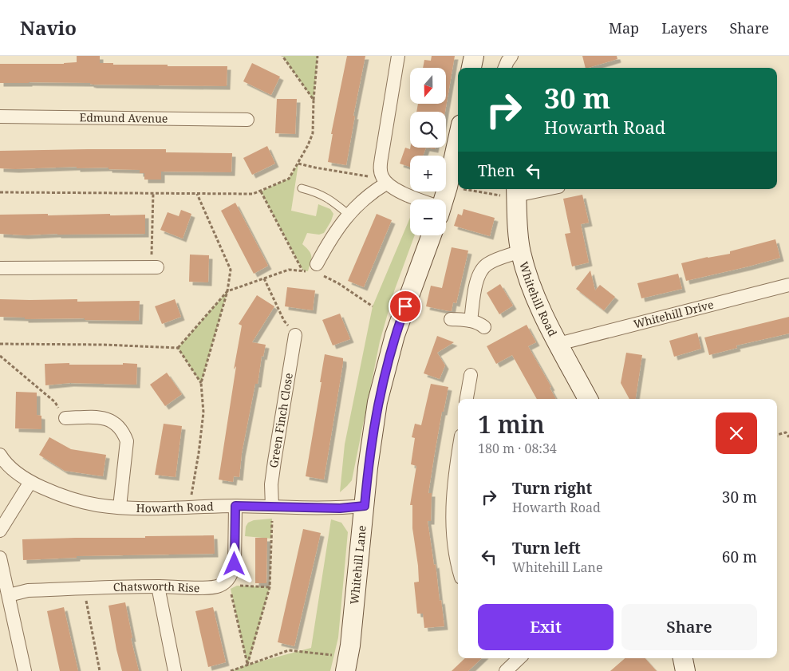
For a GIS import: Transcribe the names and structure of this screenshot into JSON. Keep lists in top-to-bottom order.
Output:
{
  "streets": {
    "main road": ["Whitehill Road", "Whitehill Lane"],
    "street": [
      "Edmund Avenue",
      "Whitehill Drive",
      "Green Finch Close",
      "Howarth Road",
      "Chatsworth Rise"
    ]
  },
  "crossings": [
    ["Whitehill Road", "Whitehill Drive"],
    ["Green Finch Close", "Howarth Road"],
    ["Howarth Road", "Whitehill Lane"]
  ],
  "north": "bottom",
  "page": {
    "header": "Navio",
    "nav": ["Map", "Layers", "Share"],
    "map_buttons": ["+", "−"],
    "turn": ["30 m", "Howarth Road"],
    "then": "Then",
    "heading": ["1 min", "180 m · 08:34"],
    "list": [
      {
        "name": "Turn right",
        "note": "Howarth Road",
        "value": "30 m"
      },
      {
        "name": "Turn left",
        "note": "Whitehill Lane",
        "value": "60 m"
      }
    ],
    "buttons": ["Exit", "Share"]
  }
}
